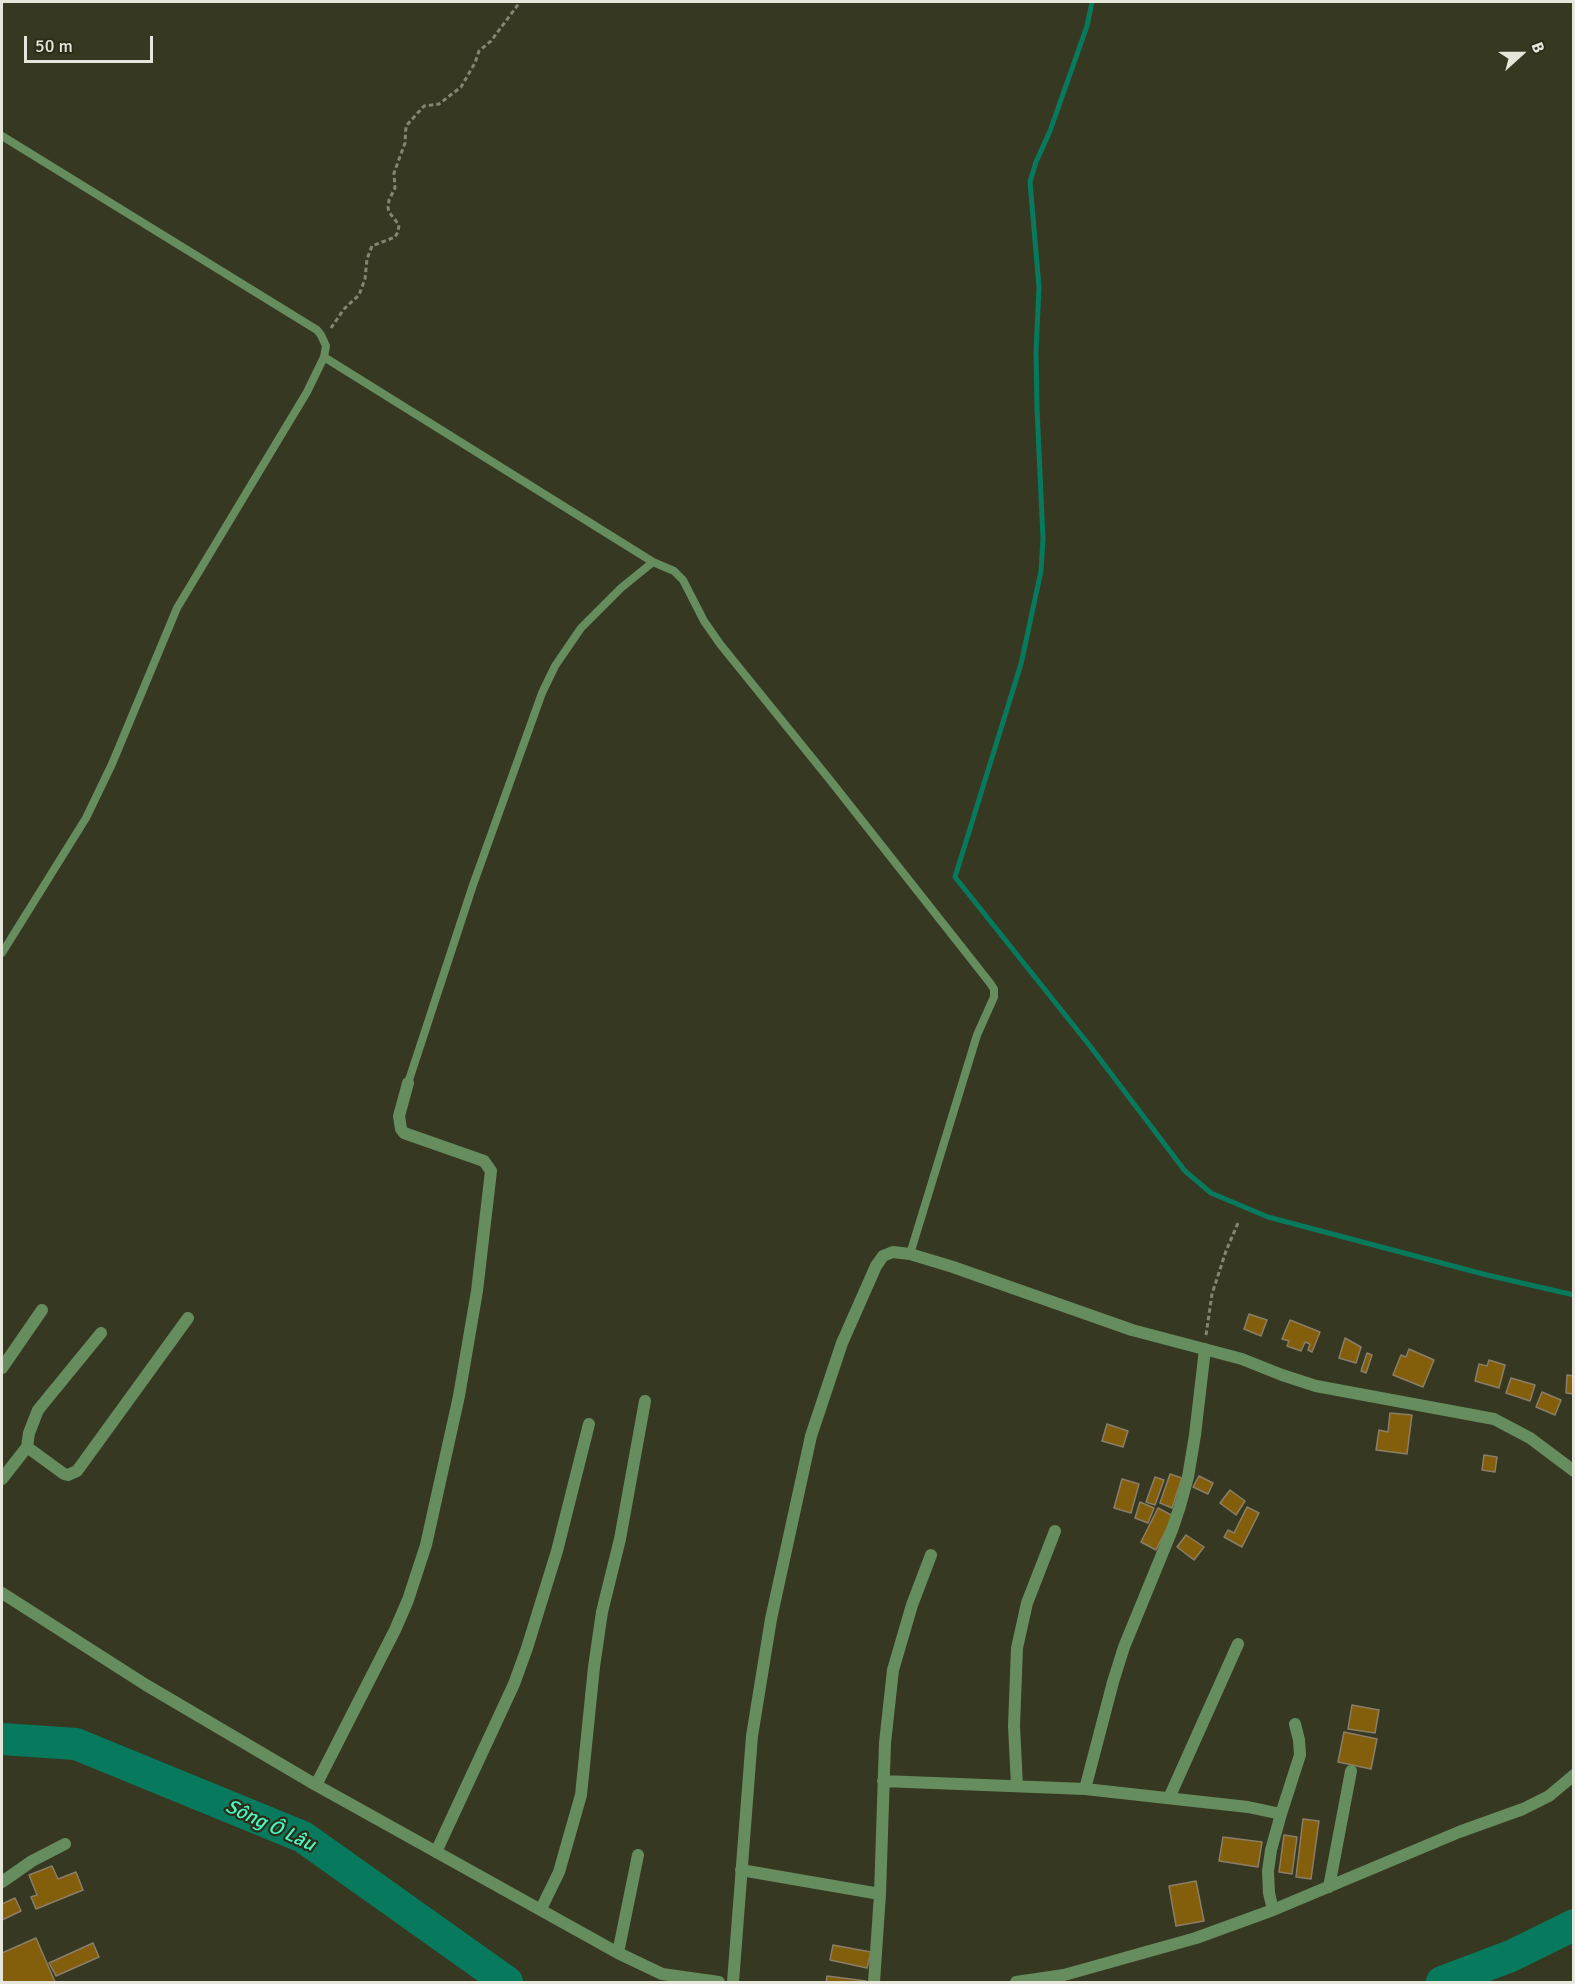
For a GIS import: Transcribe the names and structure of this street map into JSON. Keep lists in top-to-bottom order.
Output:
{
  "water": ["Sông Ô Lâu"],
  "scale_bar": "50 m",
  "north": "right"
}
